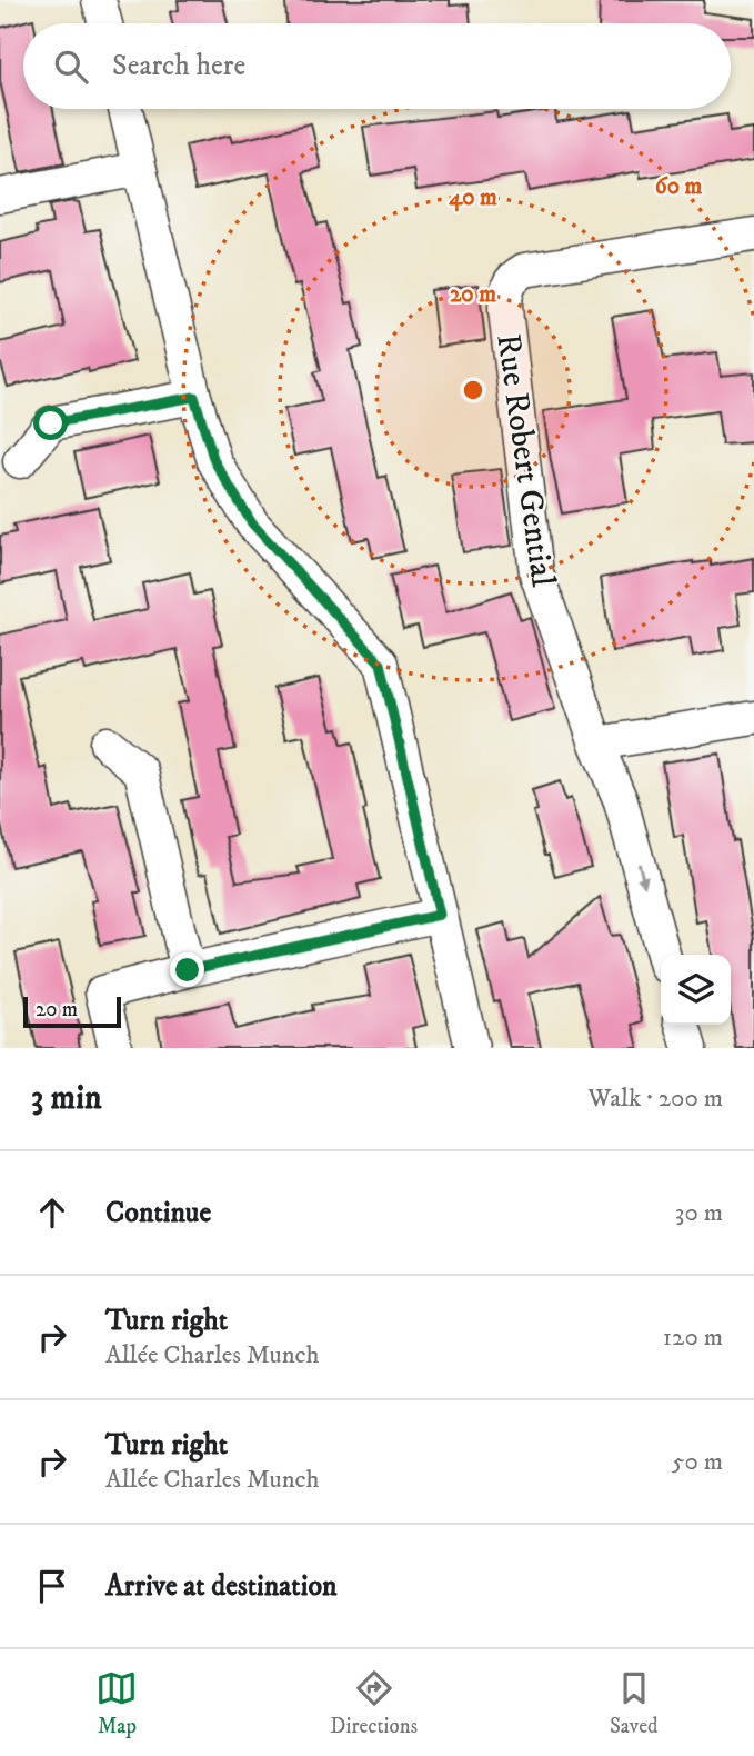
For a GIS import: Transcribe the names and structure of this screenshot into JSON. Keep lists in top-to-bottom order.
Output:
{
  "streets": {
    "street": ["Rue Robert Gential"]
  },
  "scale_bar": "20 m",
  "page": {
    "search": "Search here",
    "scale": "20 m",
    "heading": ["3 min", "Walk · 200 m"],
    "list": [
      ["Continue", "30 m"],
      ["Turn right", "Allée Charles Munch", "120 m"],
      ["Turn right", "Allée Charles Munch", "50 m"],
      "Arrive at destination"
    ],
    "nav": ["Map", "Directions", "Saved"]
  },
  "rings": ["60 m", "40 m", "20 m"]
}
